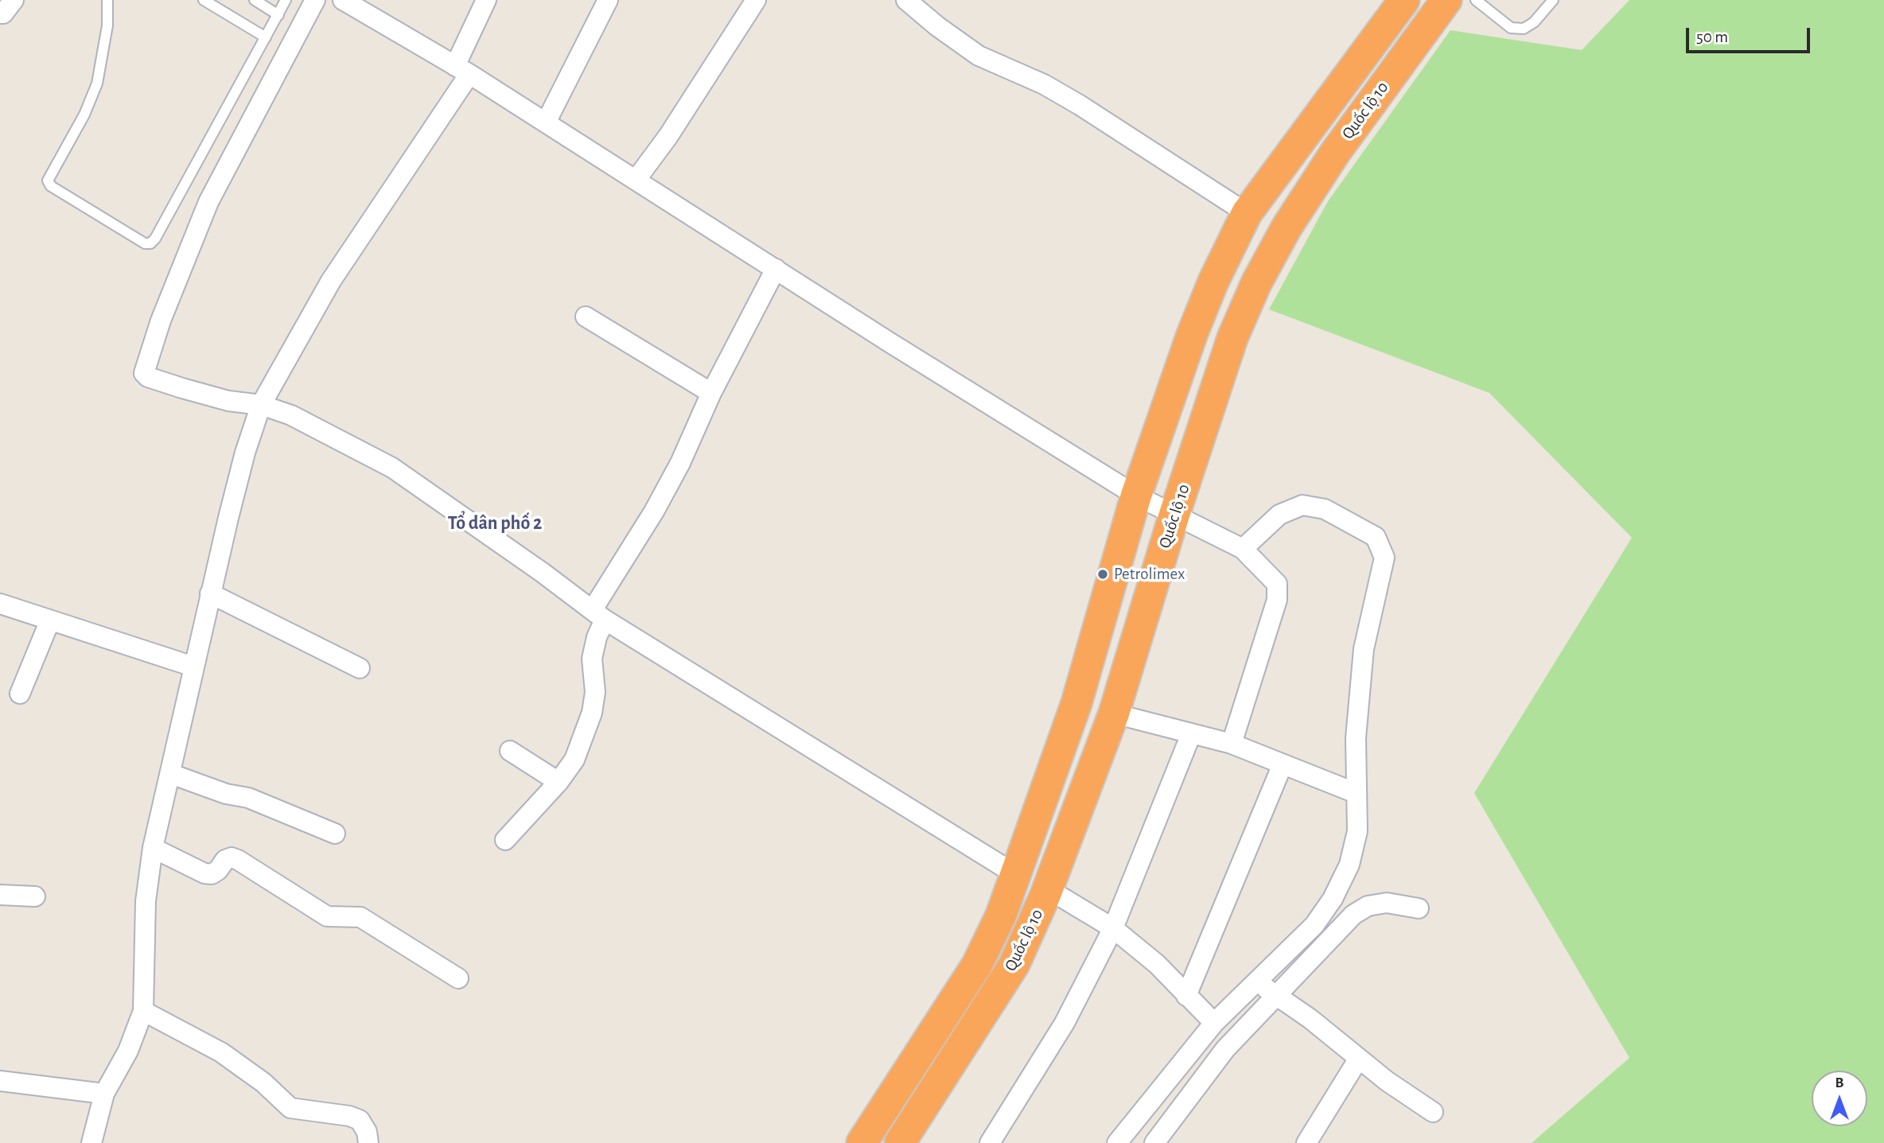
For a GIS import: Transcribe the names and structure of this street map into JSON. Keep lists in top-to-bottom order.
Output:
{
  "streets": {
    "highway": ["Quốc lộ 10"]
  },
  "districts": ["Tổ dân phố 2"],
  "places": ["Petrolimex"],
  "scale_bar": "50 m",
  "north": "top"
}
